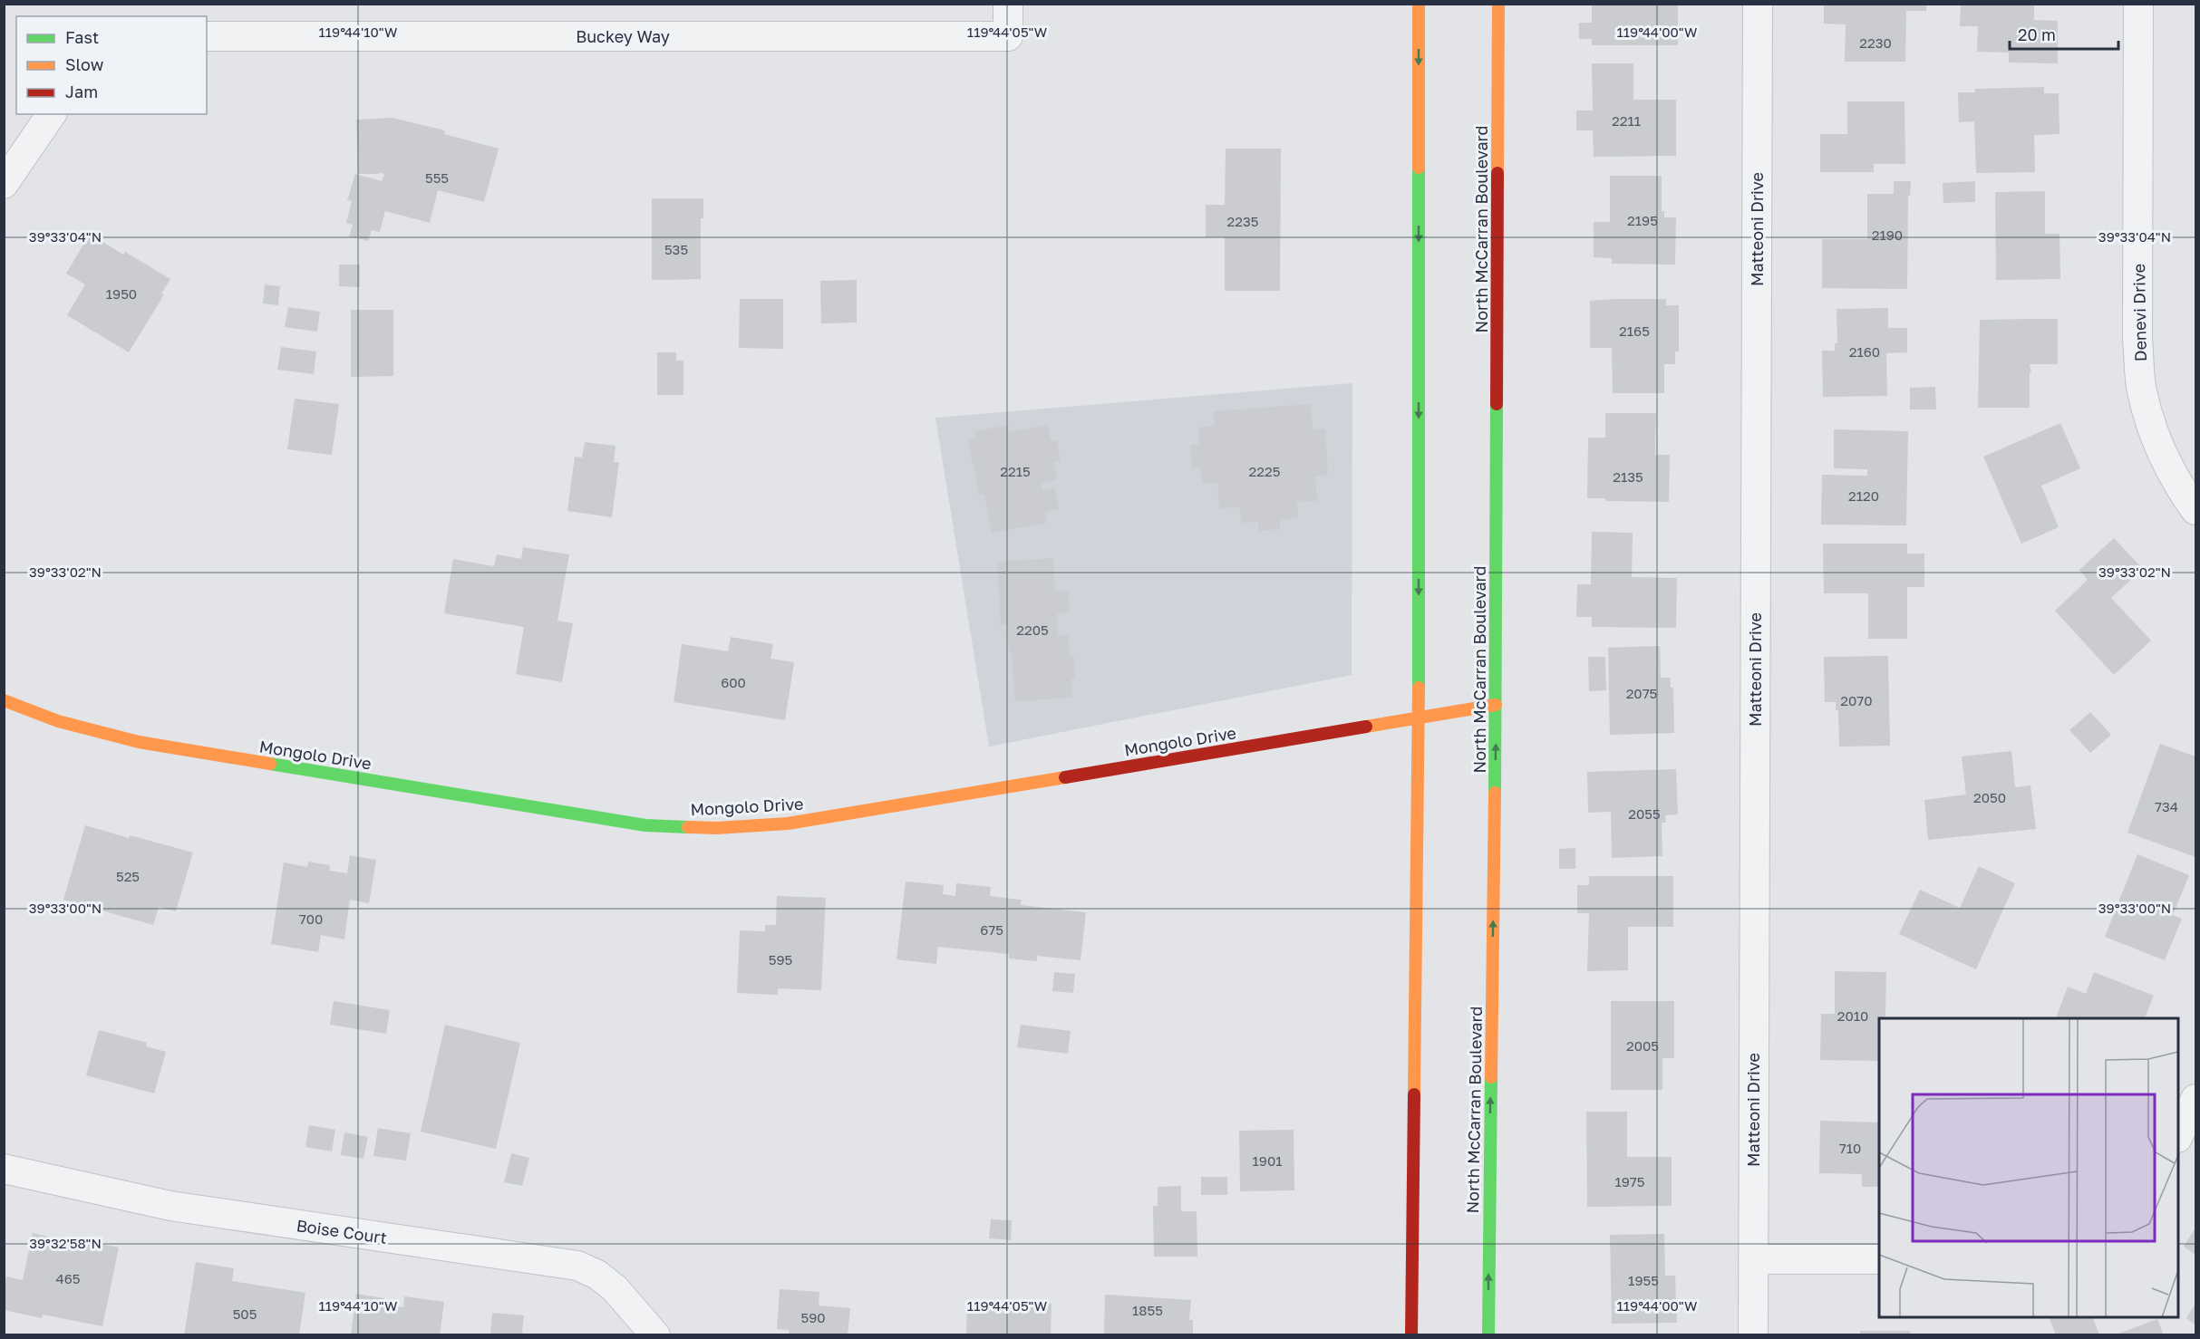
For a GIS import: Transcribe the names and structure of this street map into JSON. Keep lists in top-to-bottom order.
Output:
{
  "streets": {
    "main road": ["North McCarran Boulevard", "Mongolo Drive"],
    "street": [
      "Buckey Way",
      "Matteoni Drive",
      "Denevi Drive",
      "Boise Court"
    ]
  },
  "crossings": [
    ["North McCarran Boulevard", "Mongolo Drive"]
  ],
  "house_numbers": [
    "2230",
    "2211",
    "555",
    "2195",
    "2235",
    "2190",
    "535",
    "1950",
    "2165",
    "2160",
    "2215",
    "2225",
    "2135",
    "2120",
    "2205",
    "600",
    "2075",
    "2070",
    "2050",
    "734",
    "2055",
    "525",
    "700",
    "675",
    "595",
    "2010",
    "2005",
    "710",
    "1901",
    "1975",
    "465",
    "1955",
    "1855",
    "505",
    "590"
  ],
  "legend": ["Fast", "Slow", "Jam"],
  "scale_bar": "20 m",
  "coordinates": [
    "119°44'10\"W",
    "119°44'05\"W",
    "119°44'00\"W",
    "39°33'04\"N",
    "39°33'02\"N",
    "39°33'00\"N",
    "39°32'58\"N"
  ]
}
